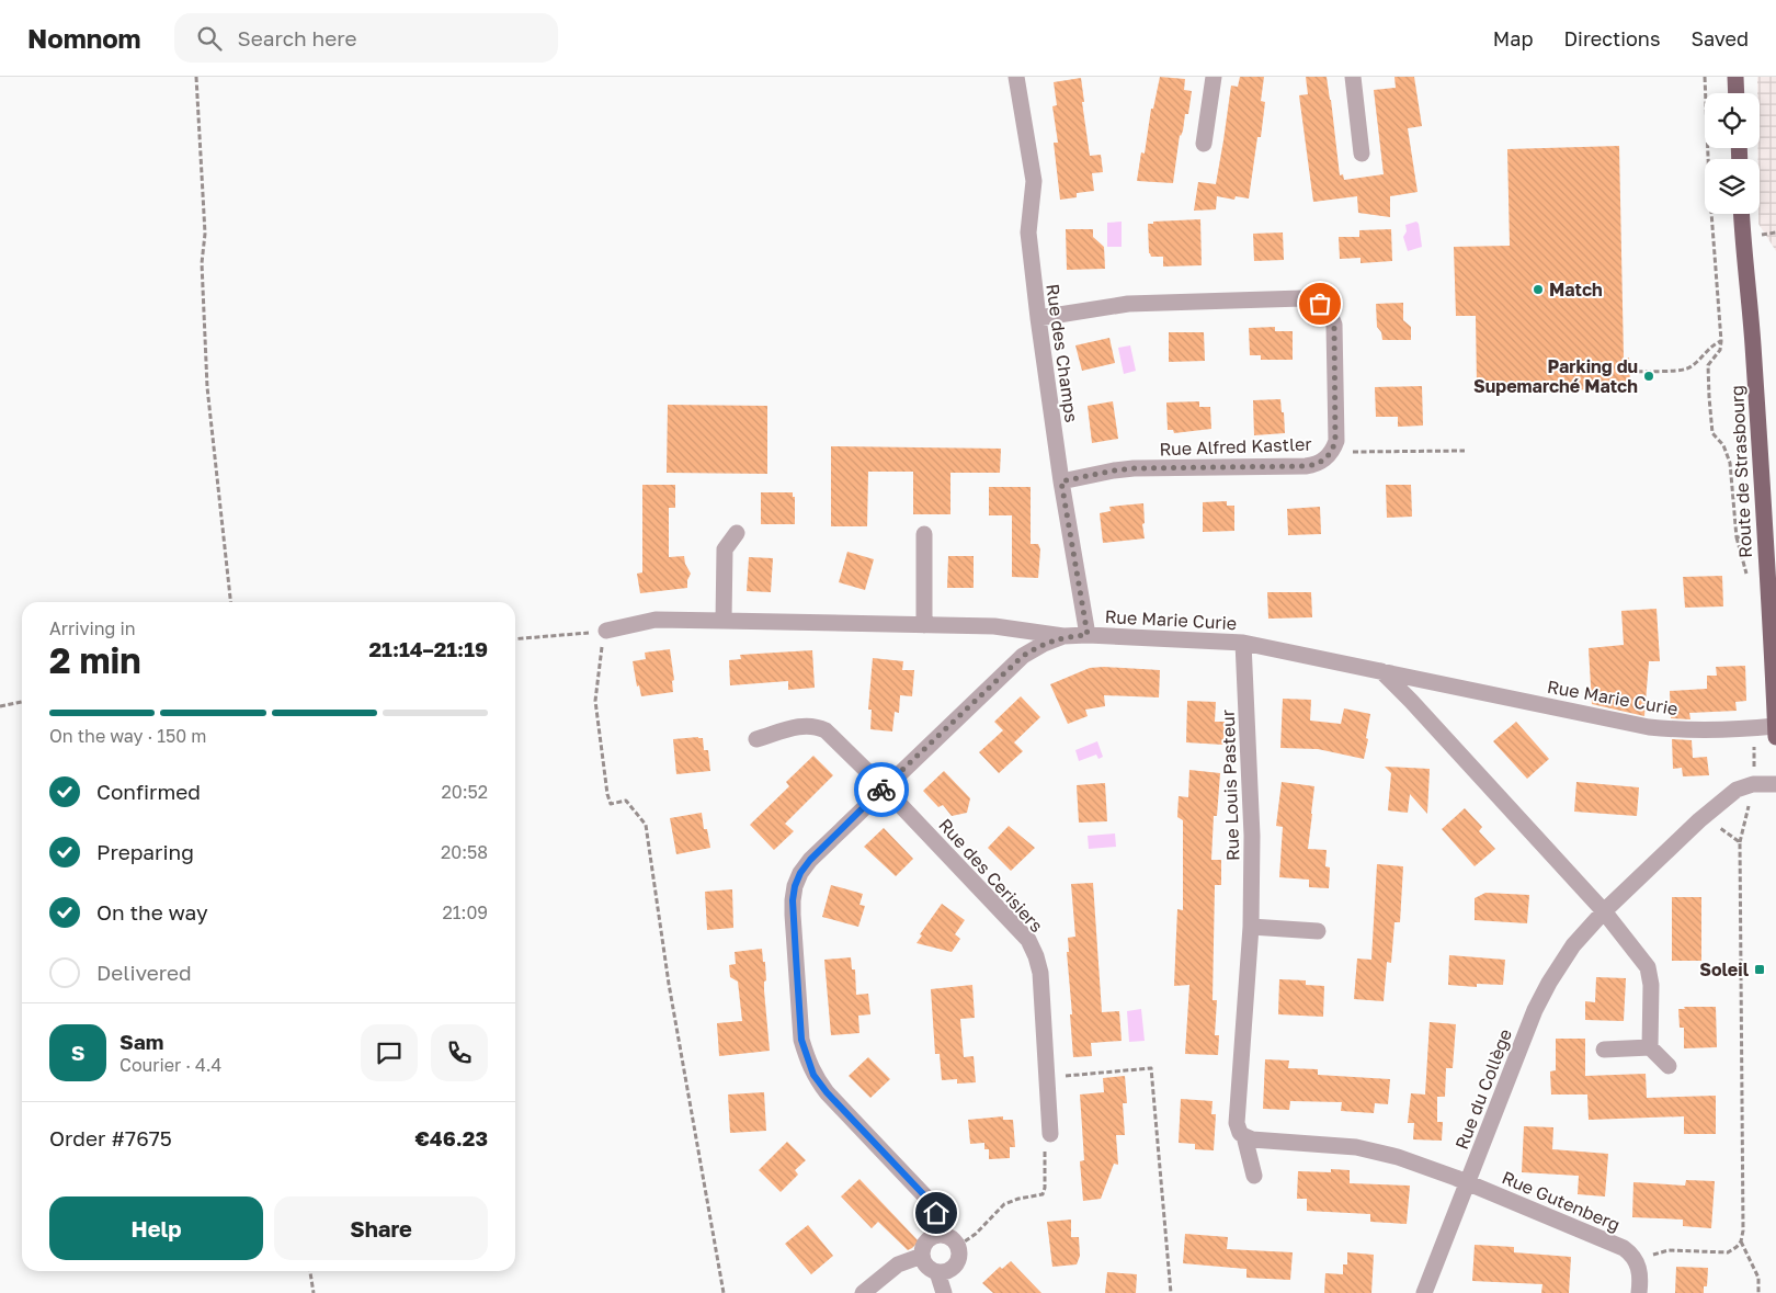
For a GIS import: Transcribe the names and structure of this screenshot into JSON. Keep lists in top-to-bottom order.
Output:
{
  "streets": {
    "main road": ["Route de Strasbourg"],
    "street": [
      "Rue des Champs",
      "Rue Alfred Kastler",
      "Rue Marie Curie",
      "Rue Louis Pasteur",
      "Rue des Cerisiers",
      "Rue du Collège",
      "Rue Gutenberg"
    ]
  },
  "crossings": [
    ["Rue des Champs", "Rue Alfred Kastler"],
    ["Rue des Champs", "Rue Marie Curie"],
    ["Route de Strasbourg", "Rue Marie Curie"],
    ["Rue Marie Curie", "Rue Louis Pasteur"],
    ["Rue du Collège", "Rue Gutenberg"]
  ],
  "places": {
    "other": ["Match", "Parking du Supemarché Match"],
    "transit": ["Soleil"]
  },
  "page": {
    "header": "Nomnom",
    "search": "Search here",
    "nav": ["Map", "Directions", "Saved"],
    "heading": ["2 min", "Arriving in", "21:14–21:19"],
    "panel": [
      "Sam",
      "Courier · 4.4",
      "Order #7675",
      "€46.23"
    ],
    "bar": "On the way · 150 m",
    "list": [
      ["Confirmed", "20:52"],
      ["Preparing", "20:58"],
      ["On the way", "21:09"],
      "Delivered"
    ],
    "round": "S",
    "buttons": ["Help", "Share"]
  }
}
